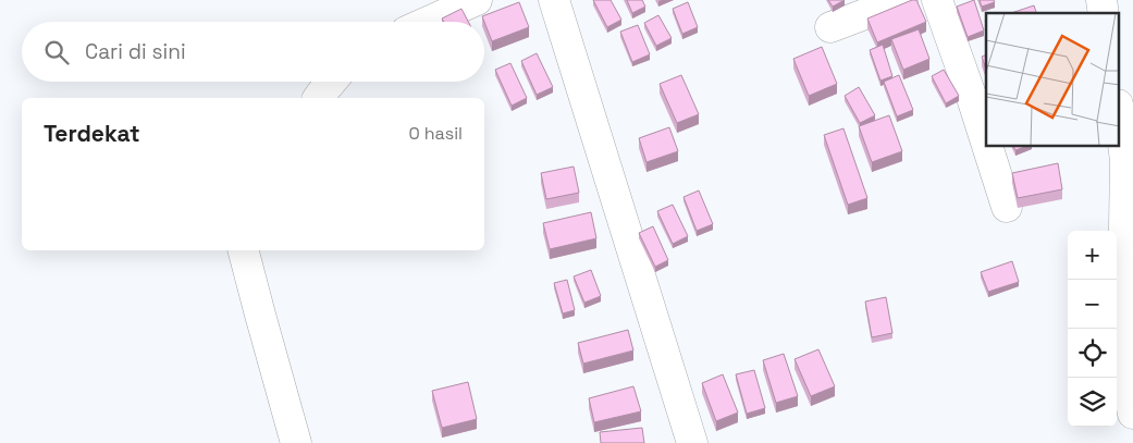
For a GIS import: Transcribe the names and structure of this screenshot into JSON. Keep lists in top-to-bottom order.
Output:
{
  "page": {
    "search": "Cari di sini",
    "heading": ["Terdekat", "0 hasil"],
    "map_buttons": ["+", "−"]
  }
}
